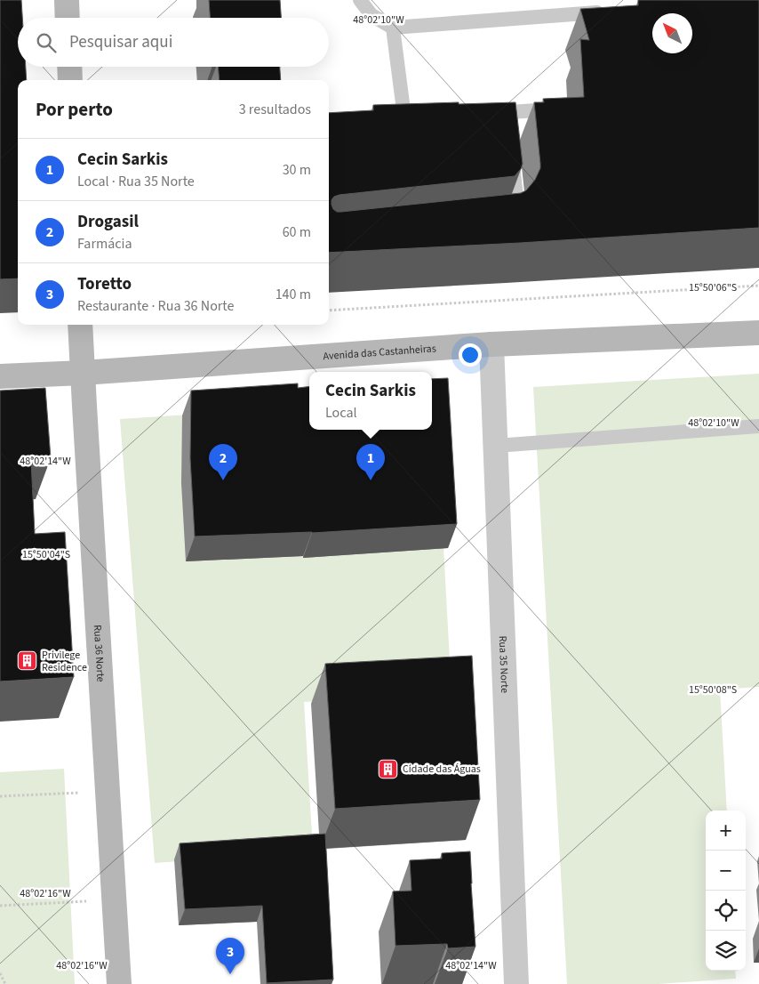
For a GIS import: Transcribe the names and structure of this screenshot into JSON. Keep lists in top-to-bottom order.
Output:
{
  "streets": {
    "main road": ["Avenida das Castanheiras", "Rua 36 Norte"],
    "street": ["Rua 35 Norte"]
  },
  "crossings": [
    ["Avenida das Castanheiras", "Rua 36 Norte"],
    ["Avenida das Castanheiras", "Rua 35 Norte"]
  ],
  "places": {
    "building": ["Privilege Residence", "Cidade das Águas"]
  },
  "north": "top left",
  "page": {
    "search": "Pesquisar aqui",
    "heading": ["Por perto", "3 resultados"],
    "list": [
      {
        "mark": "1",
        "name": "Cecin Sarkis",
        "note": "Local · Rua 35 Norte",
        "value": "30 m"
      },
      {
        "mark": "2",
        "name": "Drogasil",
        "note": "Farmácia",
        "value": "60 m"
      },
      {
        "mark": "3",
        "name": "Toretto",
        "note": "Restaurante · Rua 36 Norte",
        "value": "140 m"
      }
    ],
    "popup": ["Cecin Sarkis", "Local"],
    "pins": ["1", "2", "3"],
    "map_buttons": ["+", "−"]
  },
  "coordinates": [
    "48°02'10\"W",
    "15°50'06\"S",
    "48°02'14\"W",
    "15°50'04\"S",
    "15°50'08\"S",
    "48°02'16\"W"
  ]
}
